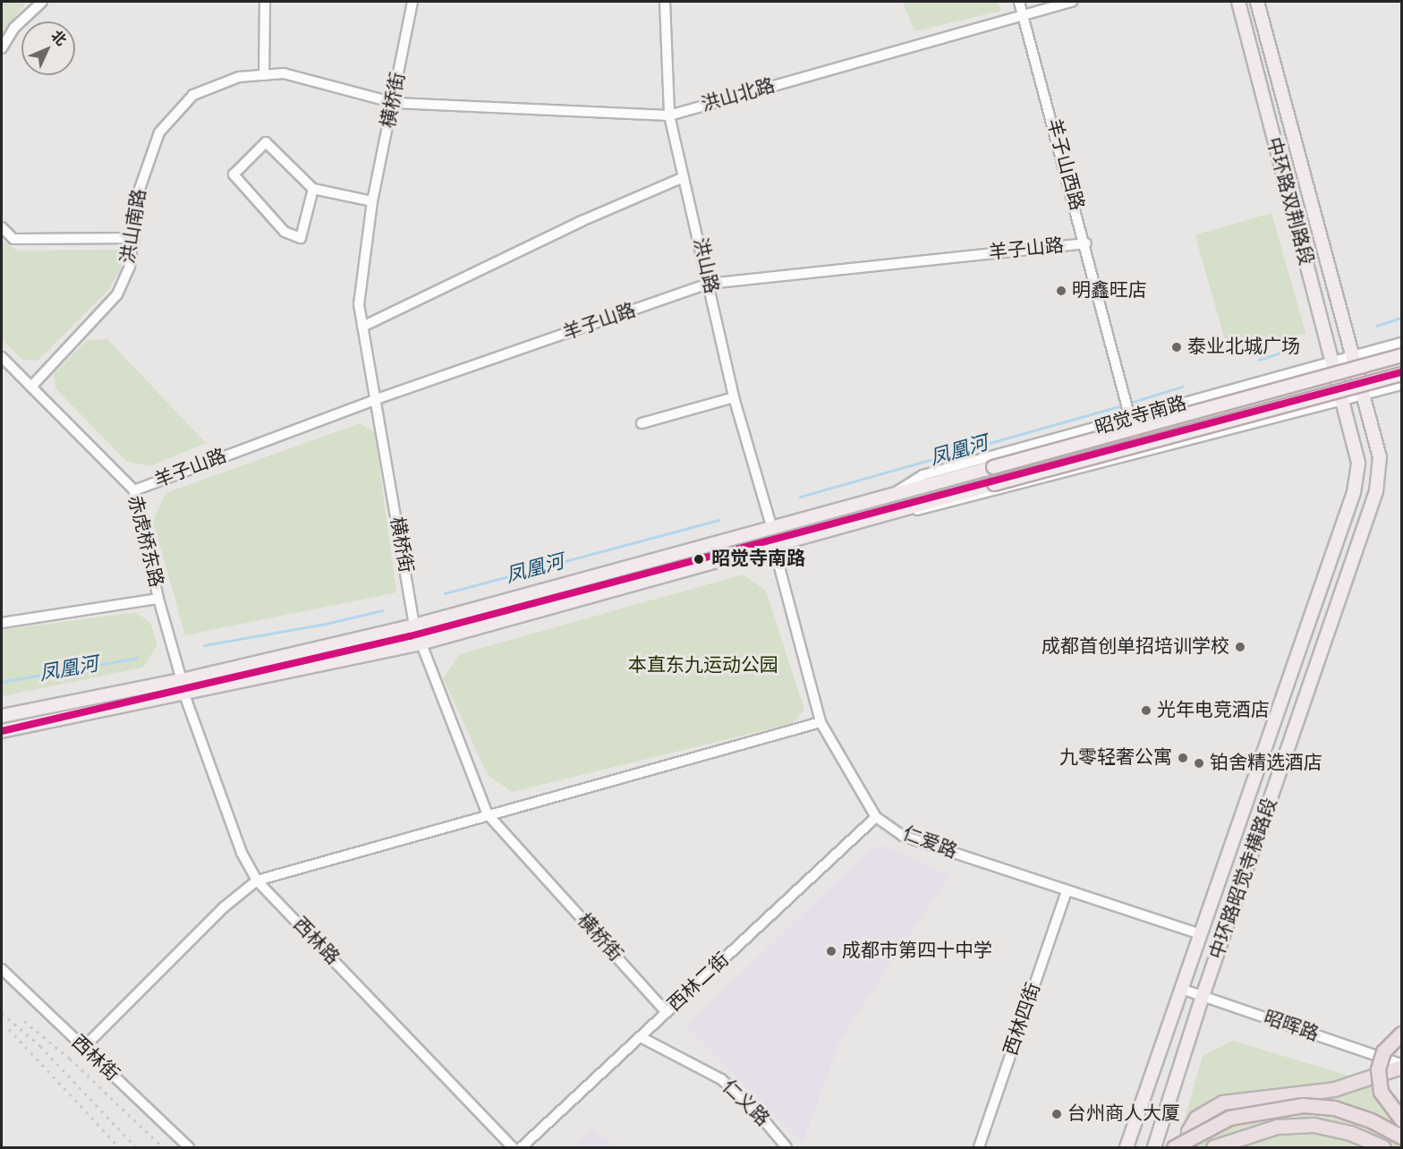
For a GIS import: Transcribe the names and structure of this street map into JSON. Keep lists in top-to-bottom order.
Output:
{
  "streets": {
    "main road": ["中环路双荆路段", "昭觉寺南路", "中环路昭觉寺横路段"],
    "street": [
      "洪山北路",
      "横桥街",
      "羊子山西路",
      "洪山南路",
      "羊子山路",
      "洪山路",
      "赤虎桥东路",
      "仁爱路",
      "西林路",
      "西林二街",
      "西林四街",
      "昭晖路",
      "西林街",
      "仁义路"
    ]
  },
  "crossings": [
    ["洪山北路", "横桥街"],
    ["洪山北路", "羊子山西路"],
    ["洪山北路", "洪山南路"],
    ["洪山北路", "洪山路"],
    ["横桥街", "洪山南路"],
    ["横桥街", "羊子山路"],
    ["横桥街", "昭觉寺南路"],
    ["横桥街", "西林二街"],
    ["羊子山西路", "羊子山路"],
    ["羊子山西路", "昭觉寺南路"],
    ["中环路双荆路段", "昭觉寺南路"],
    ["中环路双荆路段", "中环路昭觉寺横路段"],
    ["洪山南路", "赤虎桥东路"],
    ["羊子山路", "洪山路"],
    ["羊子山路", "赤虎桥东路"],
    ["洪山路", "昭觉寺南路"],
    ["昭觉寺南路", "赤虎桥东路"],
    ["昭觉寺南路", "仁爱路"],
    ["昭觉寺南路", "中环路昭觉寺横路段"],
    ["昭觉寺南路", "西林路"],
    ["仁爱路", "中环路昭觉寺横路段"],
    ["仁爱路", "西林二街"],
    ["仁爱路", "西林四街"],
    ["中环路昭觉寺横路段", "昭晖路"],
    ["西林二街", "仁义路"]
  ],
  "water": ["凤凰河"],
  "parks": ["本直东九运动公园"],
  "places": [
    "明鑫旺店",
    "泰业北城广场",
    "昭觉寺南路",
    "成都首创单招培训学校",
    "光年电竞酒店",
    "九零轻奢公寓",
    "铂舍精选酒店",
    "成都市第四十中学",
    "台州商人大厦"
  ],
  "north": "top right"
}
